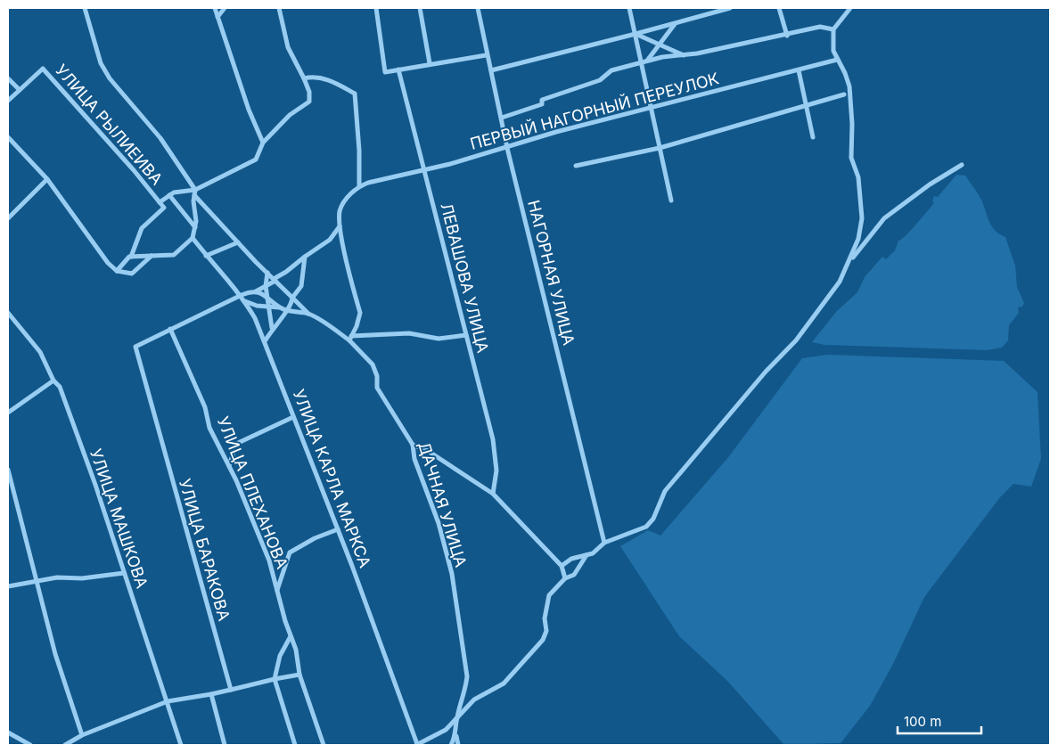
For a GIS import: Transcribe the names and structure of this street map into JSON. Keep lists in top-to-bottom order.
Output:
{
  "streets": {
    "street": [
      "ПЕРВЫЙ НАГОРНЫЙ ПЕРЕУЛОК",
      "УЛИЦА РЫЛИЕИВА",
      "НАГОРНАЯ УЛИЦА",
      "ЛЕВАШОВА УЛИЦА",
      "УЛИЦА КАРЛА МАРКСА",
      "УЛИЦА ПЛЕХАНОВА",
      "ДАЧНАЯ УЛИЦА",
      "УЛИЦА МАШКОВА",
      "УЛИЦА БАРАКОВА"
    ]
  },
  "crossings": [
    ["ПЕРВЫЙ НАГОРНЫЙ ПЕРЕУЛОК", "НАГОРНАЯ УЛИЦА"],
    ["ПЕРВЫЙ НАГОРНЫЙ ПЕРЕУЛОК", "ЛЕВАШОВА УЛИЦА"],
    ["УЛИЦА ПЛЕХАНОВА", "УЛИЦА БАРАКОВА"]
  ],
  "scale_bar": "100 m"
}
